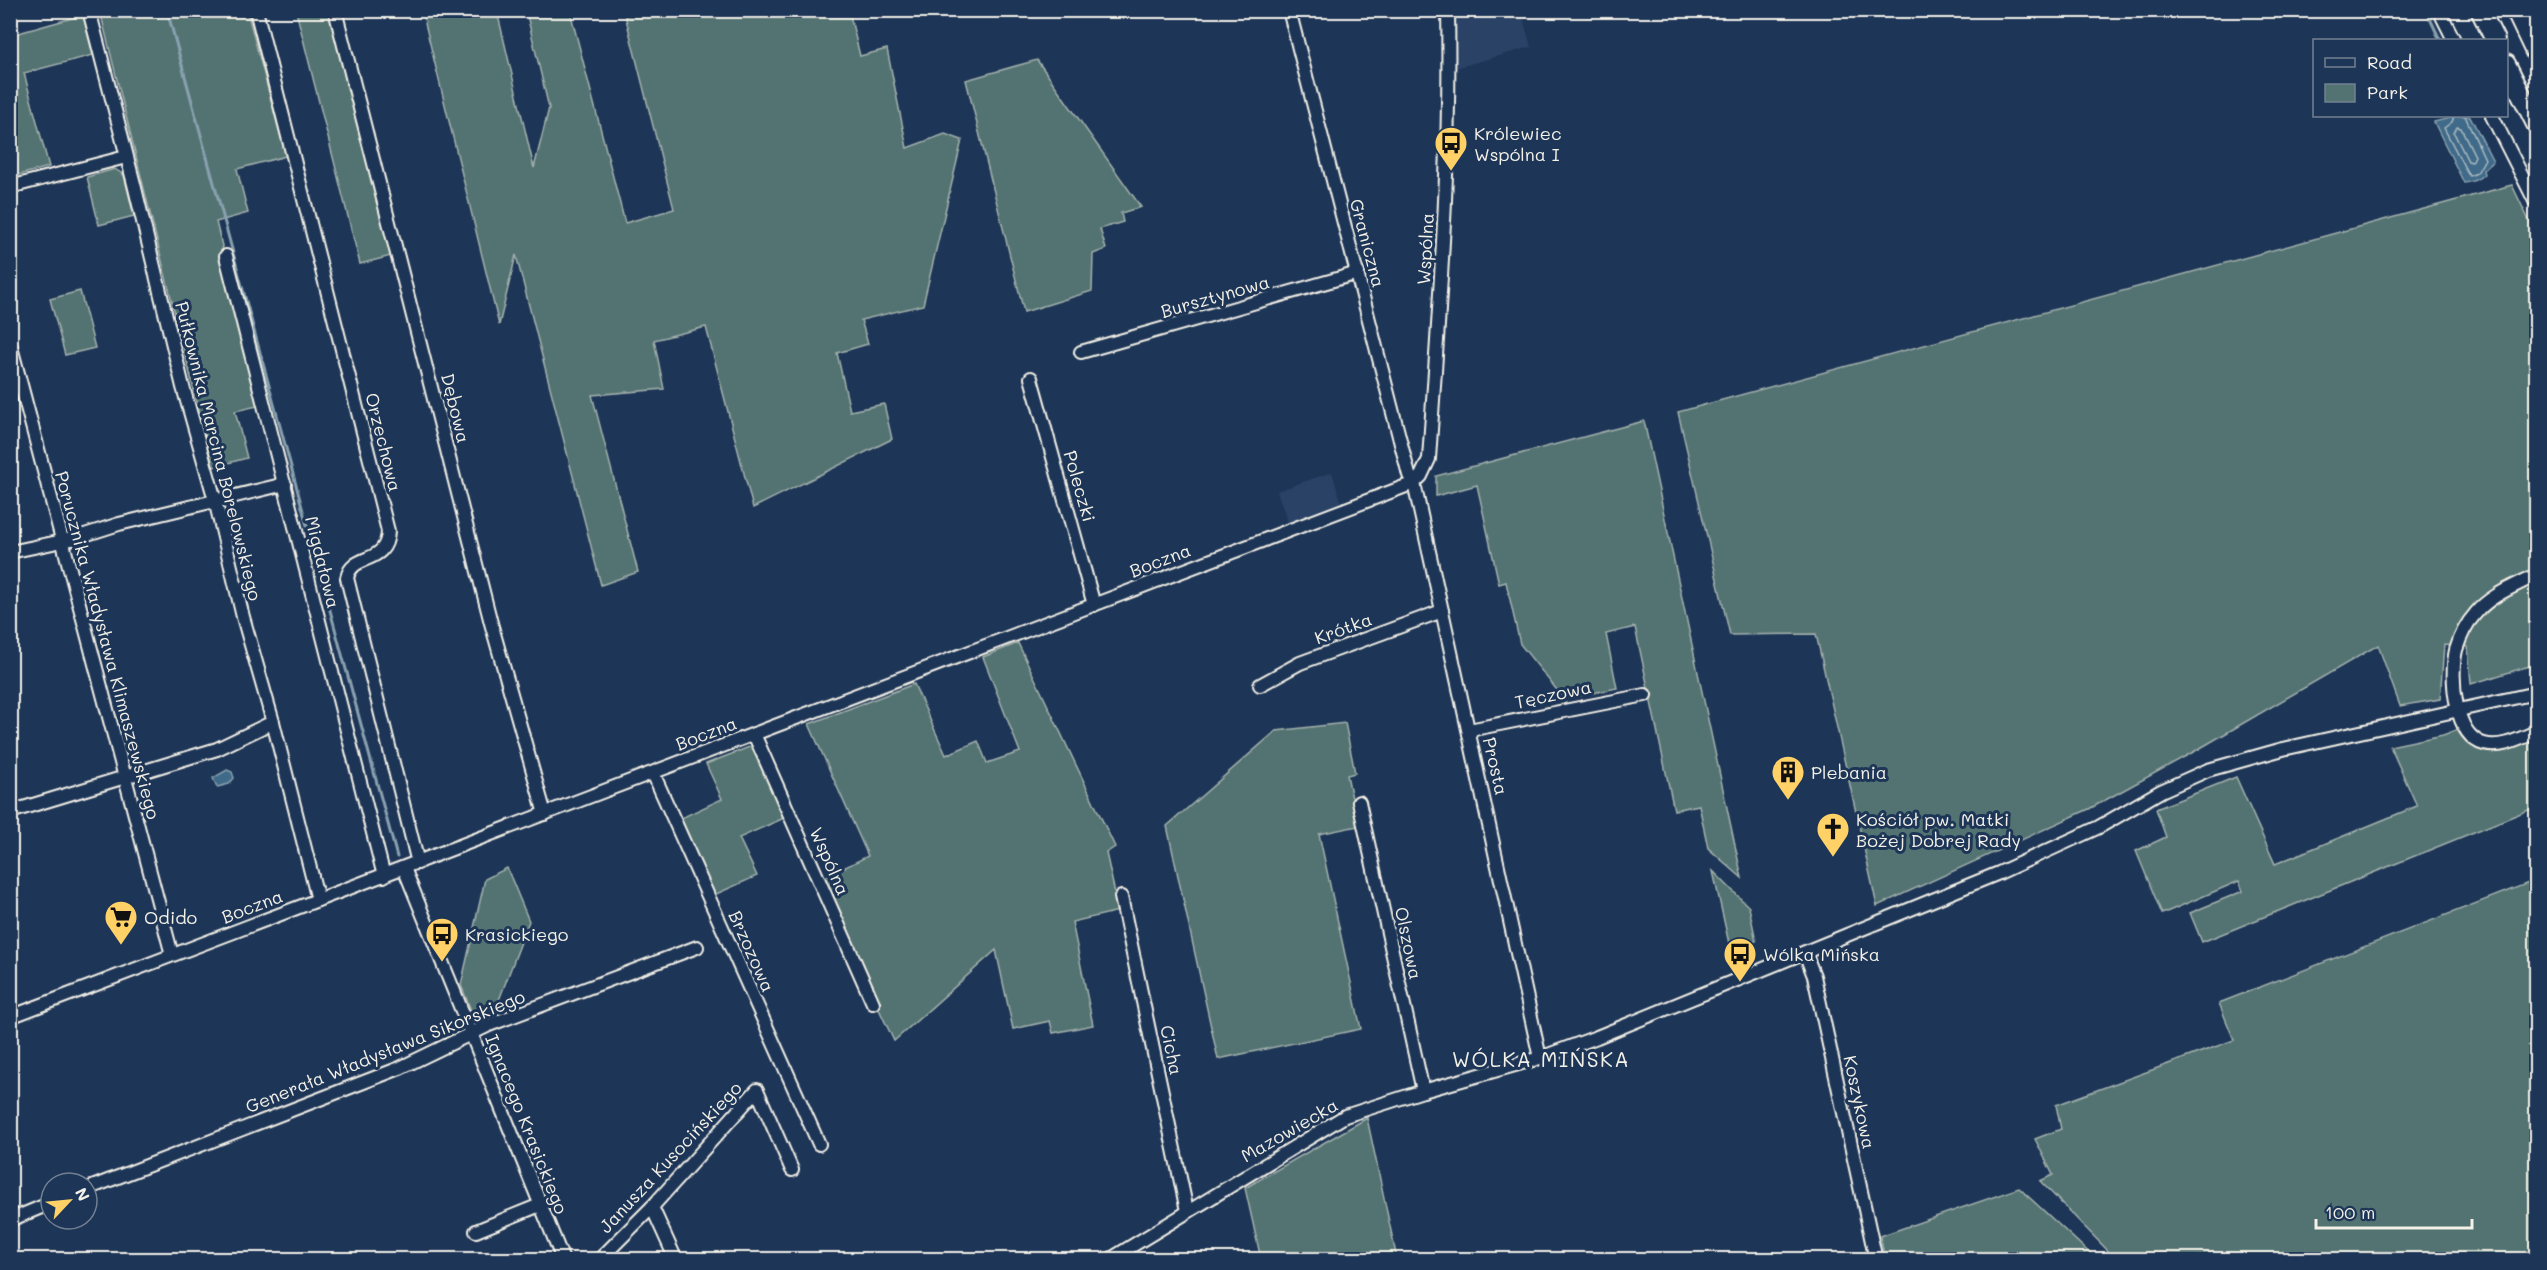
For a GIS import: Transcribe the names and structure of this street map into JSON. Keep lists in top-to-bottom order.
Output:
{
  "streets": {
    "street": [
      "Graniczna",
      "Wspólna",
      "Bursztynowa",
      "Dębowa",
      "Orzechowa",
      "Pułkownika Marcina Borelowskiego",
      "Poleczki",
      "Boczna",
      "Migdałowa",
      "Krótka",
      "Porucznika Władysława Klimaszewskiego",
      "Tęczowa",
      "Prosta",
      "Olszowa",
      "Brzozowa",
      "Cicha",
      "Generała Władysława Sikorskiego",
      "Koszykowa",
      "Ignacego Krasickiego",
      "Mazowiecka",
      "Janusza Kusocińskiego"
    ]
  },
  "crossings": [
    ["Graniczna", "Wspólna"],
    ["Graniczna", "Bursztynowa"],
    ["Graniczna", "Boczna"],
    ["Graniczna", "Prosta"],
    ["Wspólna", "Boczna"],
    ["Wspólna", "Prosta"],
    ["Dębowa", "Boczna"],
    ["Orzechowa", "Boczna"],
    ["Pułkownika Marcina Borelowskiego", "Boczna"],
    ["Poleczki", "Boczna"],
    ["Boczna", "Migdałowa"],
    ["Boczna", "Porucznika Władysława Klimaszewskiego"],
    ["Boczna", "Prosta"],
    ["Boczna", "Brzozowa"],
    ["Boczna", "Ignacego Krasickiego"],
    ["Krótka", "Prosta"],
    ["Tęczowa", "Prosta"],
    ["Prosta", "Mazowiecka"],
    ["Olszowa", "Mazowiecka"],
    ["Cicha", "Mazowiecka"],
    ["Generała Władysława Sikorskiego", "Ignacego Krasickiego"],
    ["Koszykowa", "Mazowiecka"]
  ],
  "districts": ["WÓLKA MIŃSKA"],
  "places": {
    "bus stop": ["Królewiec Wspólna I", "Krasickiego", "Wólka Mińska"],
    "building": ["Plebania"],
    "church": ["Kościół pw. Matki Bożej Dobrej Rady"],
    "supermarket": ["Odido"]
  },
  "legend": ["Road", "Park"],
  "scale_bar": "100 m",
  "north": "top right"
}
